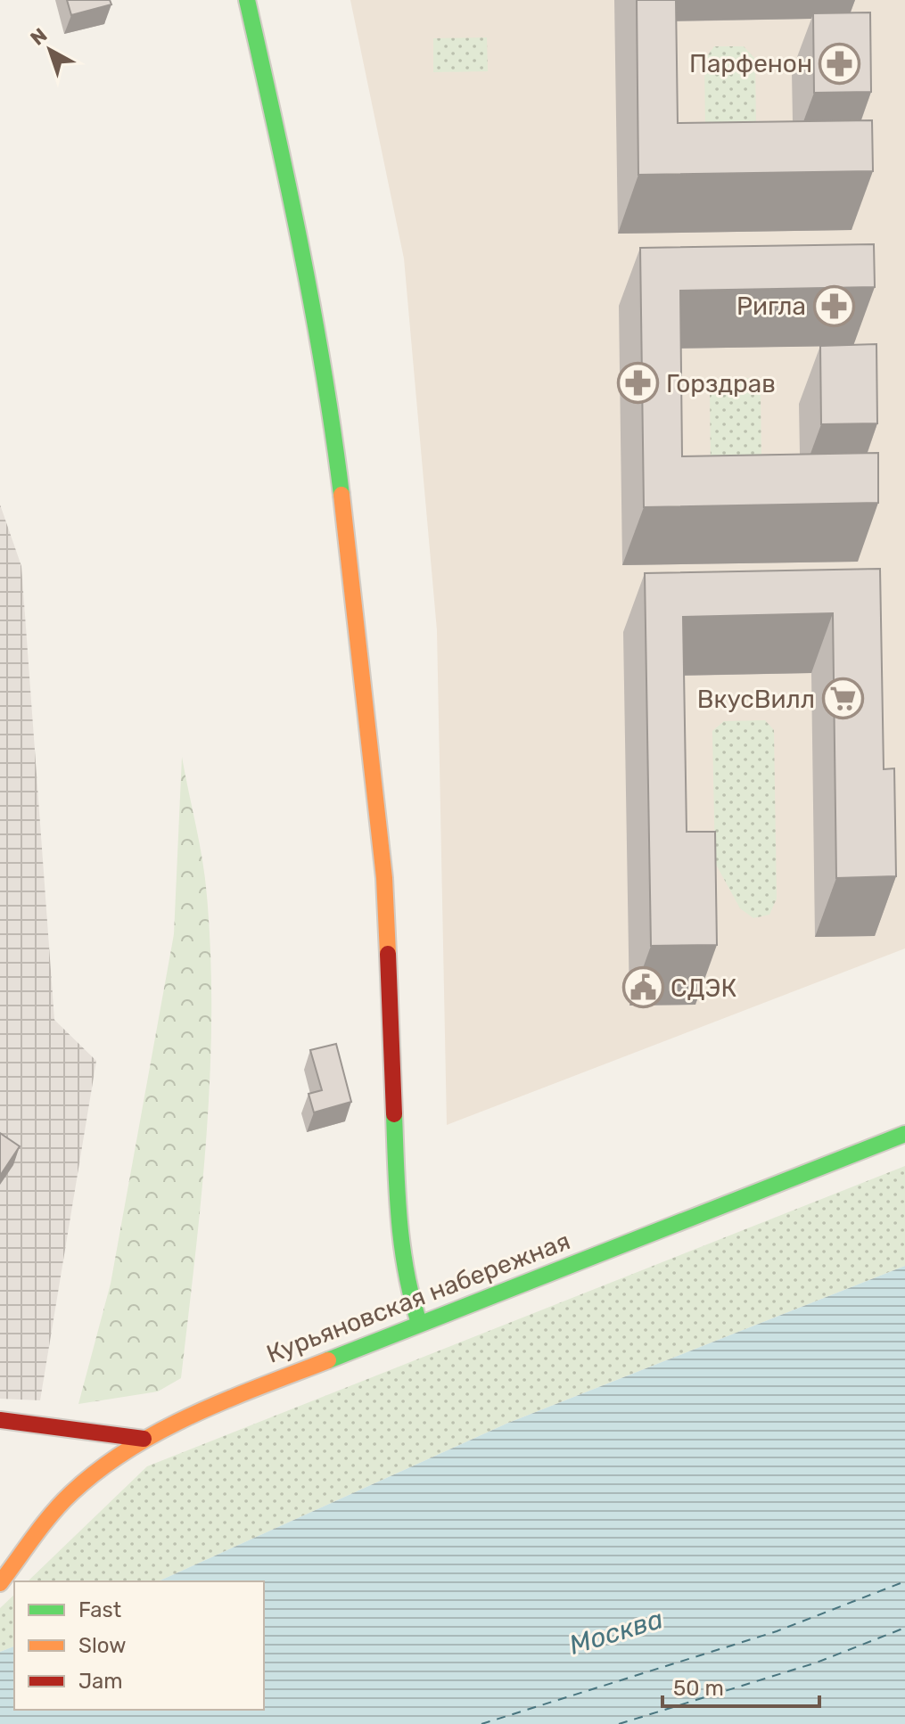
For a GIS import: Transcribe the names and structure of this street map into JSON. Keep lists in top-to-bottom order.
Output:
{
  "streets": {
    "street": ["Курьяновская набережная"]
  },
  "water": ["Москва"],
  "places": {
    "pharmacy": ["Парфенон", "Ригла", "Горздрав"],
    "supermarket": ["ВкусВилл"],
    "public building": ["СДЭК"]
  },
  "legend": ["Fast", "Slow", "Jam"],
  "scale_bar": "50 m",
  "north": "top left"
}
